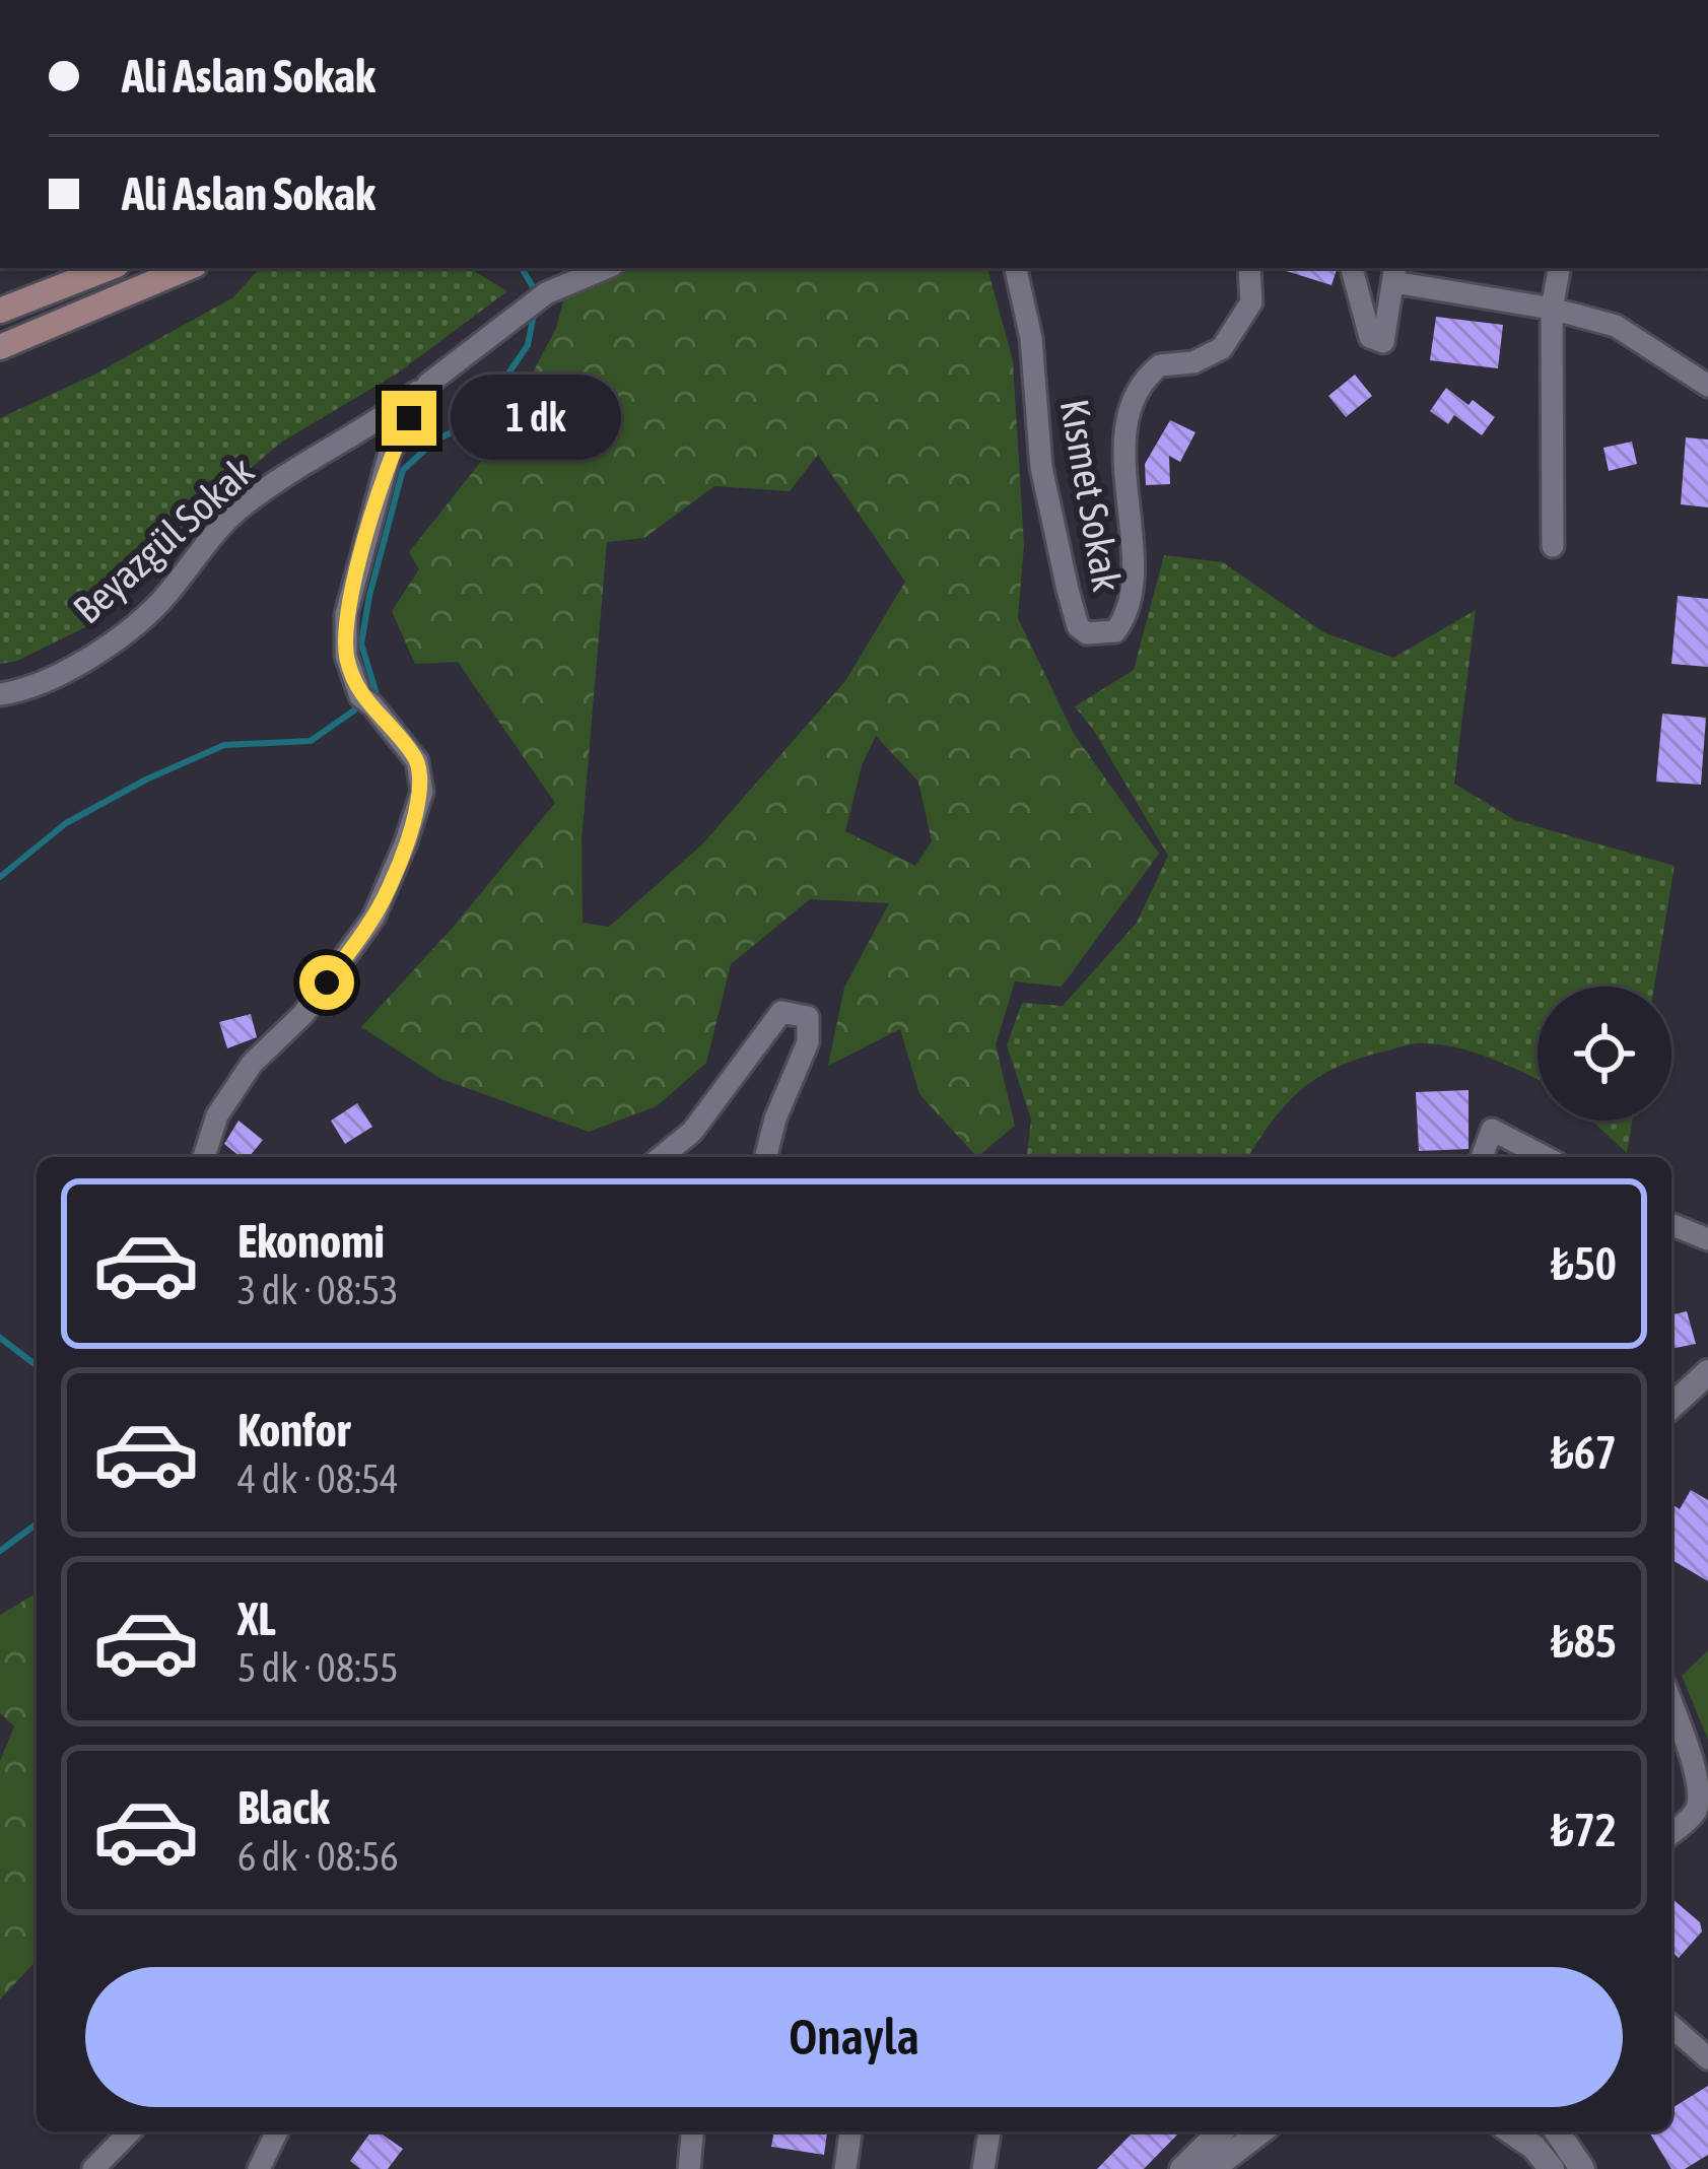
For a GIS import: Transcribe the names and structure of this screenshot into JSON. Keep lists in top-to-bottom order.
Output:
{
  "streets": {
    "street": ["Kısmet Sokak", "Beyazgül Sokak"]
  },
  "page": {
    "banner": ["Ali Aslan Sokak", "Ali Aslan Sokak"],
    "bubble": "1 dk",
    "list": [
      {
        "name": "Ekonomi",
        "note": "3 dk · 08:53",
        "value": "₺50"
      },
      {
        "name": "Konfor",
        "note": "4 dk · 08:54",
        "value": "₺67"
      },
      {
        "name": "XL",
        "note": "5 dk · 08:55",
        "value": "₺85"
      },
      {
        "name": "Black",
        "note": "6 dk · 08:56",
        "value": "₺72"
      }
    ],
    "buttons": "Onayla"
  }
}
